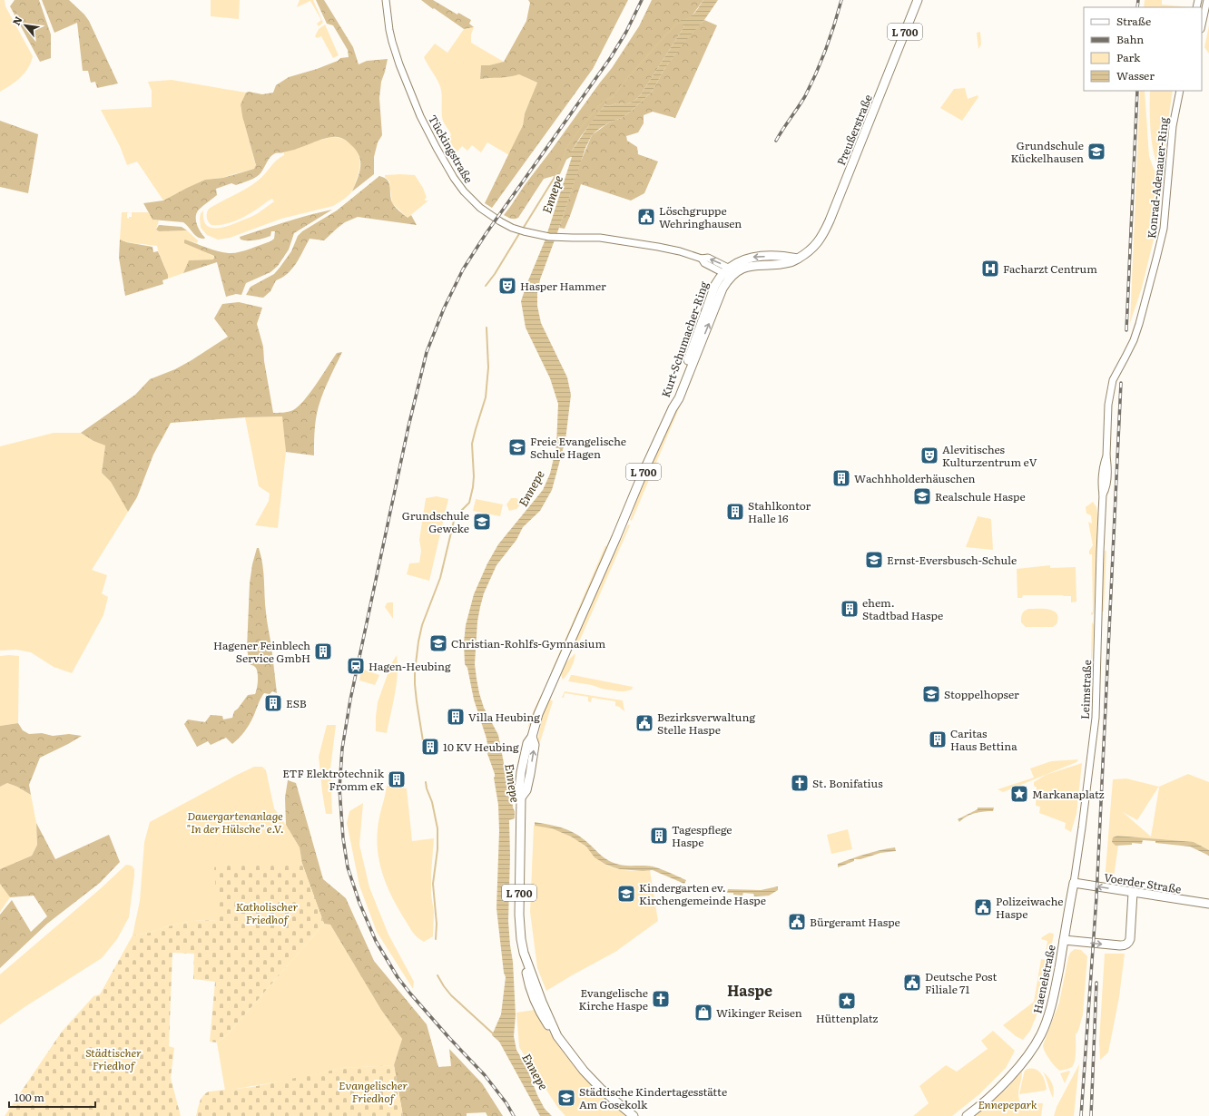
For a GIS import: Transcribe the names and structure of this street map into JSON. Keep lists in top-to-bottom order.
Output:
{
  "streets": {
    "main road": [
      "L 700",
      "Preußerstraße",
      "Kurt-Schumacher-Ring",
      "Voerder Straße",
      "Haenelstraße"
    ],
    "street": ["Tückingstraße", "Konrad-Adenauer-Ring", "Leimstraße"]
  },
  "crossings": [
    ["L 700", "Kurt-Schumacher-Ring"],
    ["Preußerstraße", "Kurt-Schumacher-Ring"],
    ["Tückingstraße", "Kurt-Schumacher-Ring"],
    ["Konrad-Adenauer-Ring", "Leimstraße"],
    ["Leimstraße", "Voerder Straße"],
    ["Leimstraße", "Haenelstraße"],
    ["Voerder Straße", "Haenelstraße"]
  ],
  "one_way": ["Voerder Straße"],
  "districts": ["Haspe"],
  "water": ["Ennepe"],
  "parks": [
    "Dauergartenanlage \"In der Hülsche\" e.V.",
    "Katholischer Friedhof",
    "Städtischer Friedhof",
    "Evangelischer Friedhof",
    "Ennepepark"
  ],
  "places": {
    "school or university": [
      "Grundschule Kückelhausen",
      "Freie Evangelische Schule Hagen",
      "Realschule Haspe",
      "Grundschule Geweke",
      "Ernst-Eversbusch-Schule",
      "Christian-Rohlfs-Gymnasium",
      "Stoppelhopser",
      "Kindergarten ev. Kirchengemeinde Haspe",
      "Städtische Kindertagesstätte Am Gosekolk"
    ],
    "public building": [
      "Löschgruppe Wehringhausen",
      "Bezirksverwaltung Stelle Haspe",
      "Polizeiwache Haspe",
      "Bürgeramt Haspe",
      "Deutsche Post Filiale 71"
    ],
    "hospital": ["Facharzt Centrum"],
    "theatre": ["Hasper Hammer", "Alevitisches Kulturzentrum eV"],
    "building": [
      "Wachhholderhäuschen",
      "Stahlkontor Halle 16",
      "ehem. Stadtbad Haspe",
      "Hagener Feinblech Service GmbH",
      "ESB",
      "Villa Heubing",
      "Caritas Haus Bettina",
      "10 KV Heubing",
      "ETF Elektrotechnik Fromm eK",
      "Tagespflege Haspe"
    ],
    "station": ["Hagen-Heubing"],
    "church": ["St. Bonifatius", "Evangelische Kirche Haspe"],
    "place": ["Markanaplatz", "Hüttenplatz"],
    "shop": ["Wikinger Reisen"]
  },
  "legend": [
    "Straße",
    "Bahn",
    "Park",
    "Wasser"
  ],
  "scale_bar": "100 m",
  "north": "top left"
}
